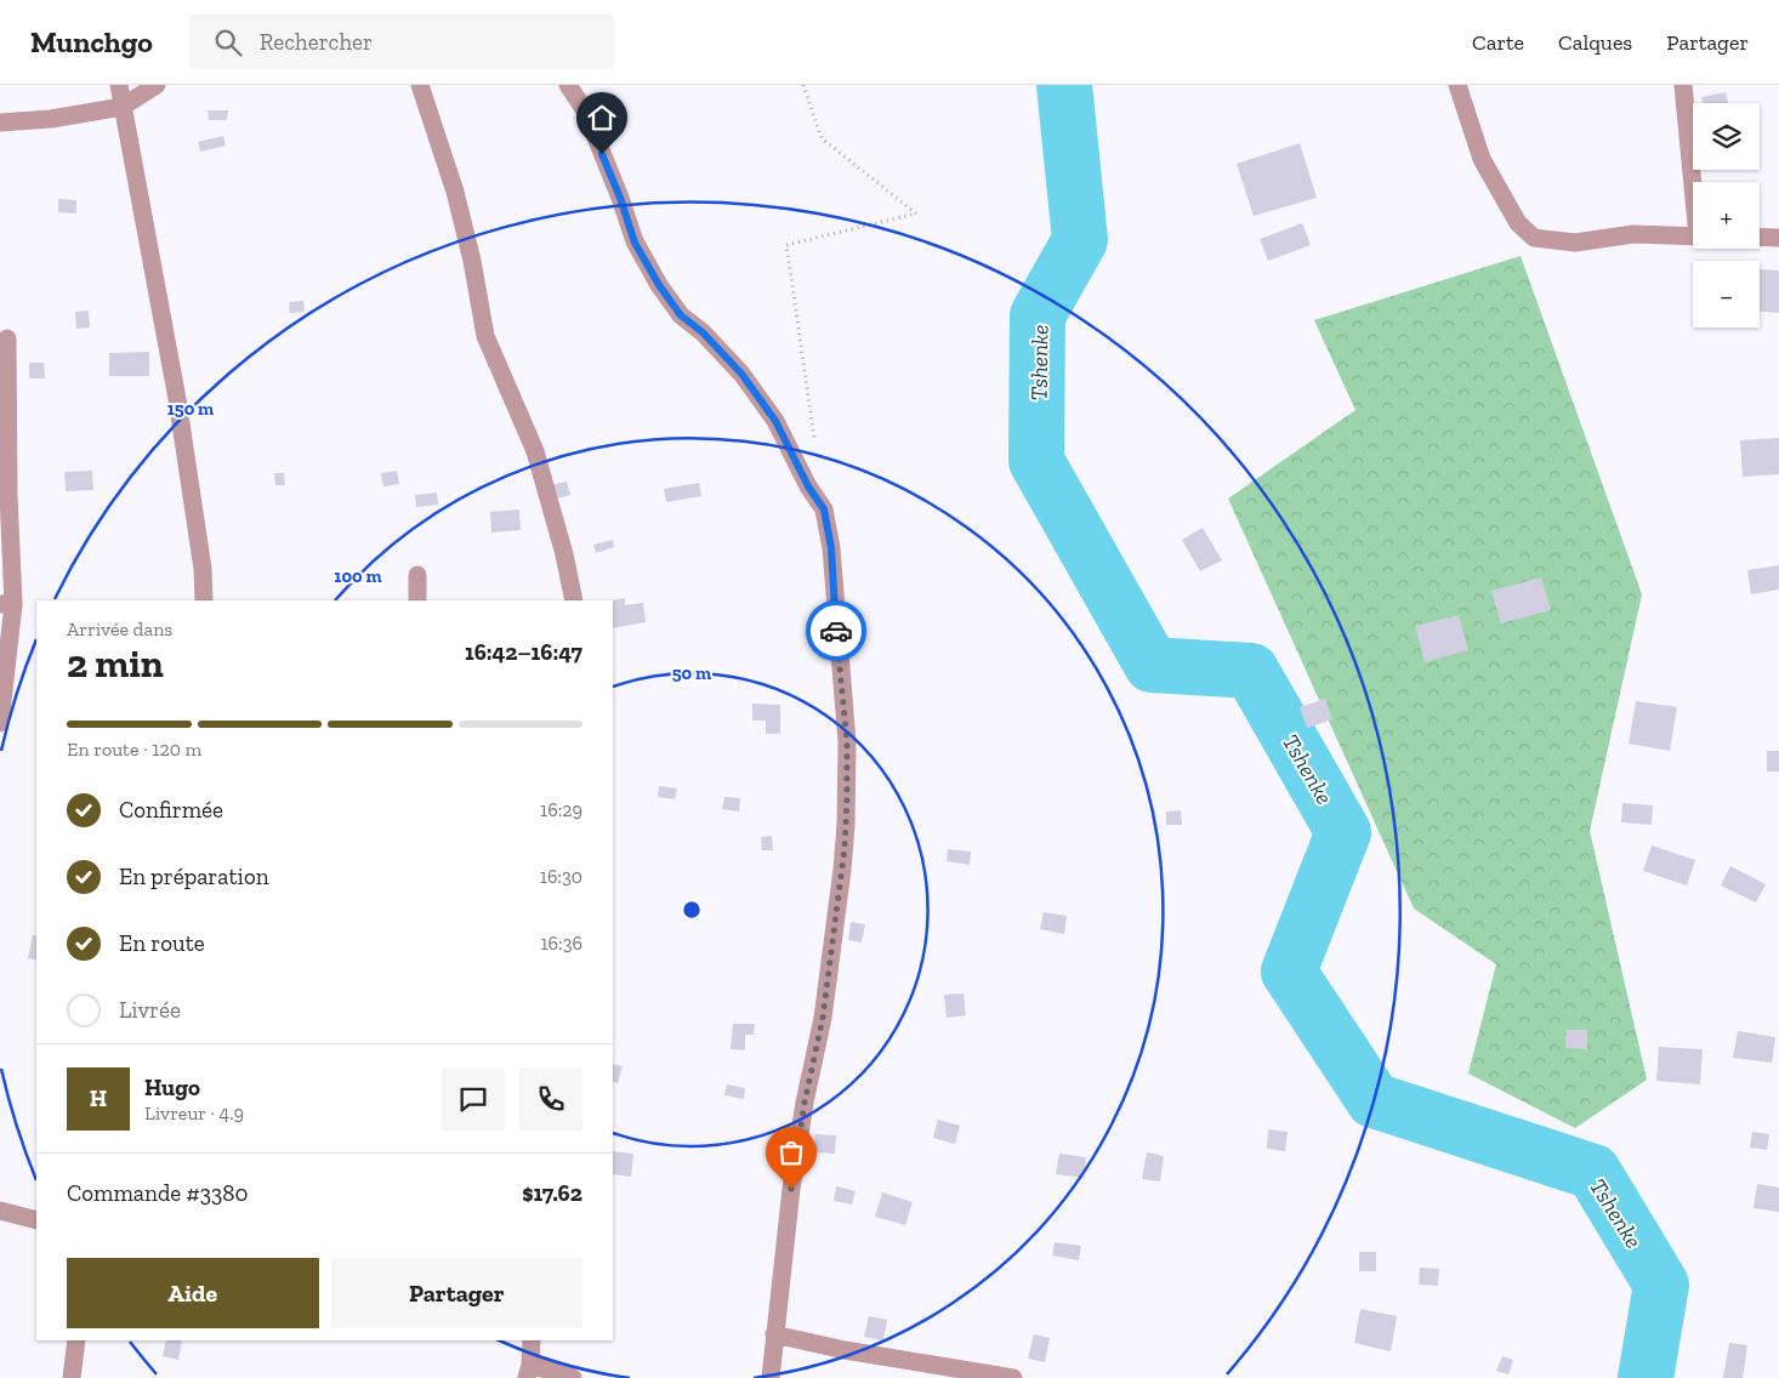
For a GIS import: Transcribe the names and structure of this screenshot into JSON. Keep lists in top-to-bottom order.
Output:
{
  "water": ["Tshenke"],
  "page": {
    "header": "Munchgo",
    "search": "Rechercher",
    "nav": ["Carte", "Calques", "Partager"],
    "map_buttons": ["+", "−"],
    "heading": ["2 min", "Arrivée dans", "16:42–16:47"],
    "panel": [
      "Hugo",
      "Livreur · 4.9",
      "Commande #3380",
      "$17.62"
    ],
    "bar": "En route · 120 m",
    "list": [
      ["Confirmée", "16:29"],
      ["En préparation", "16:30"],
      ["En route", "16:36"],
      "Livrée"
    ],
    "round": "H",
    "buttons": ["Aide", "Partager"]
  },
  "rings": ["150 m", "100 m", "50 m"]
}
